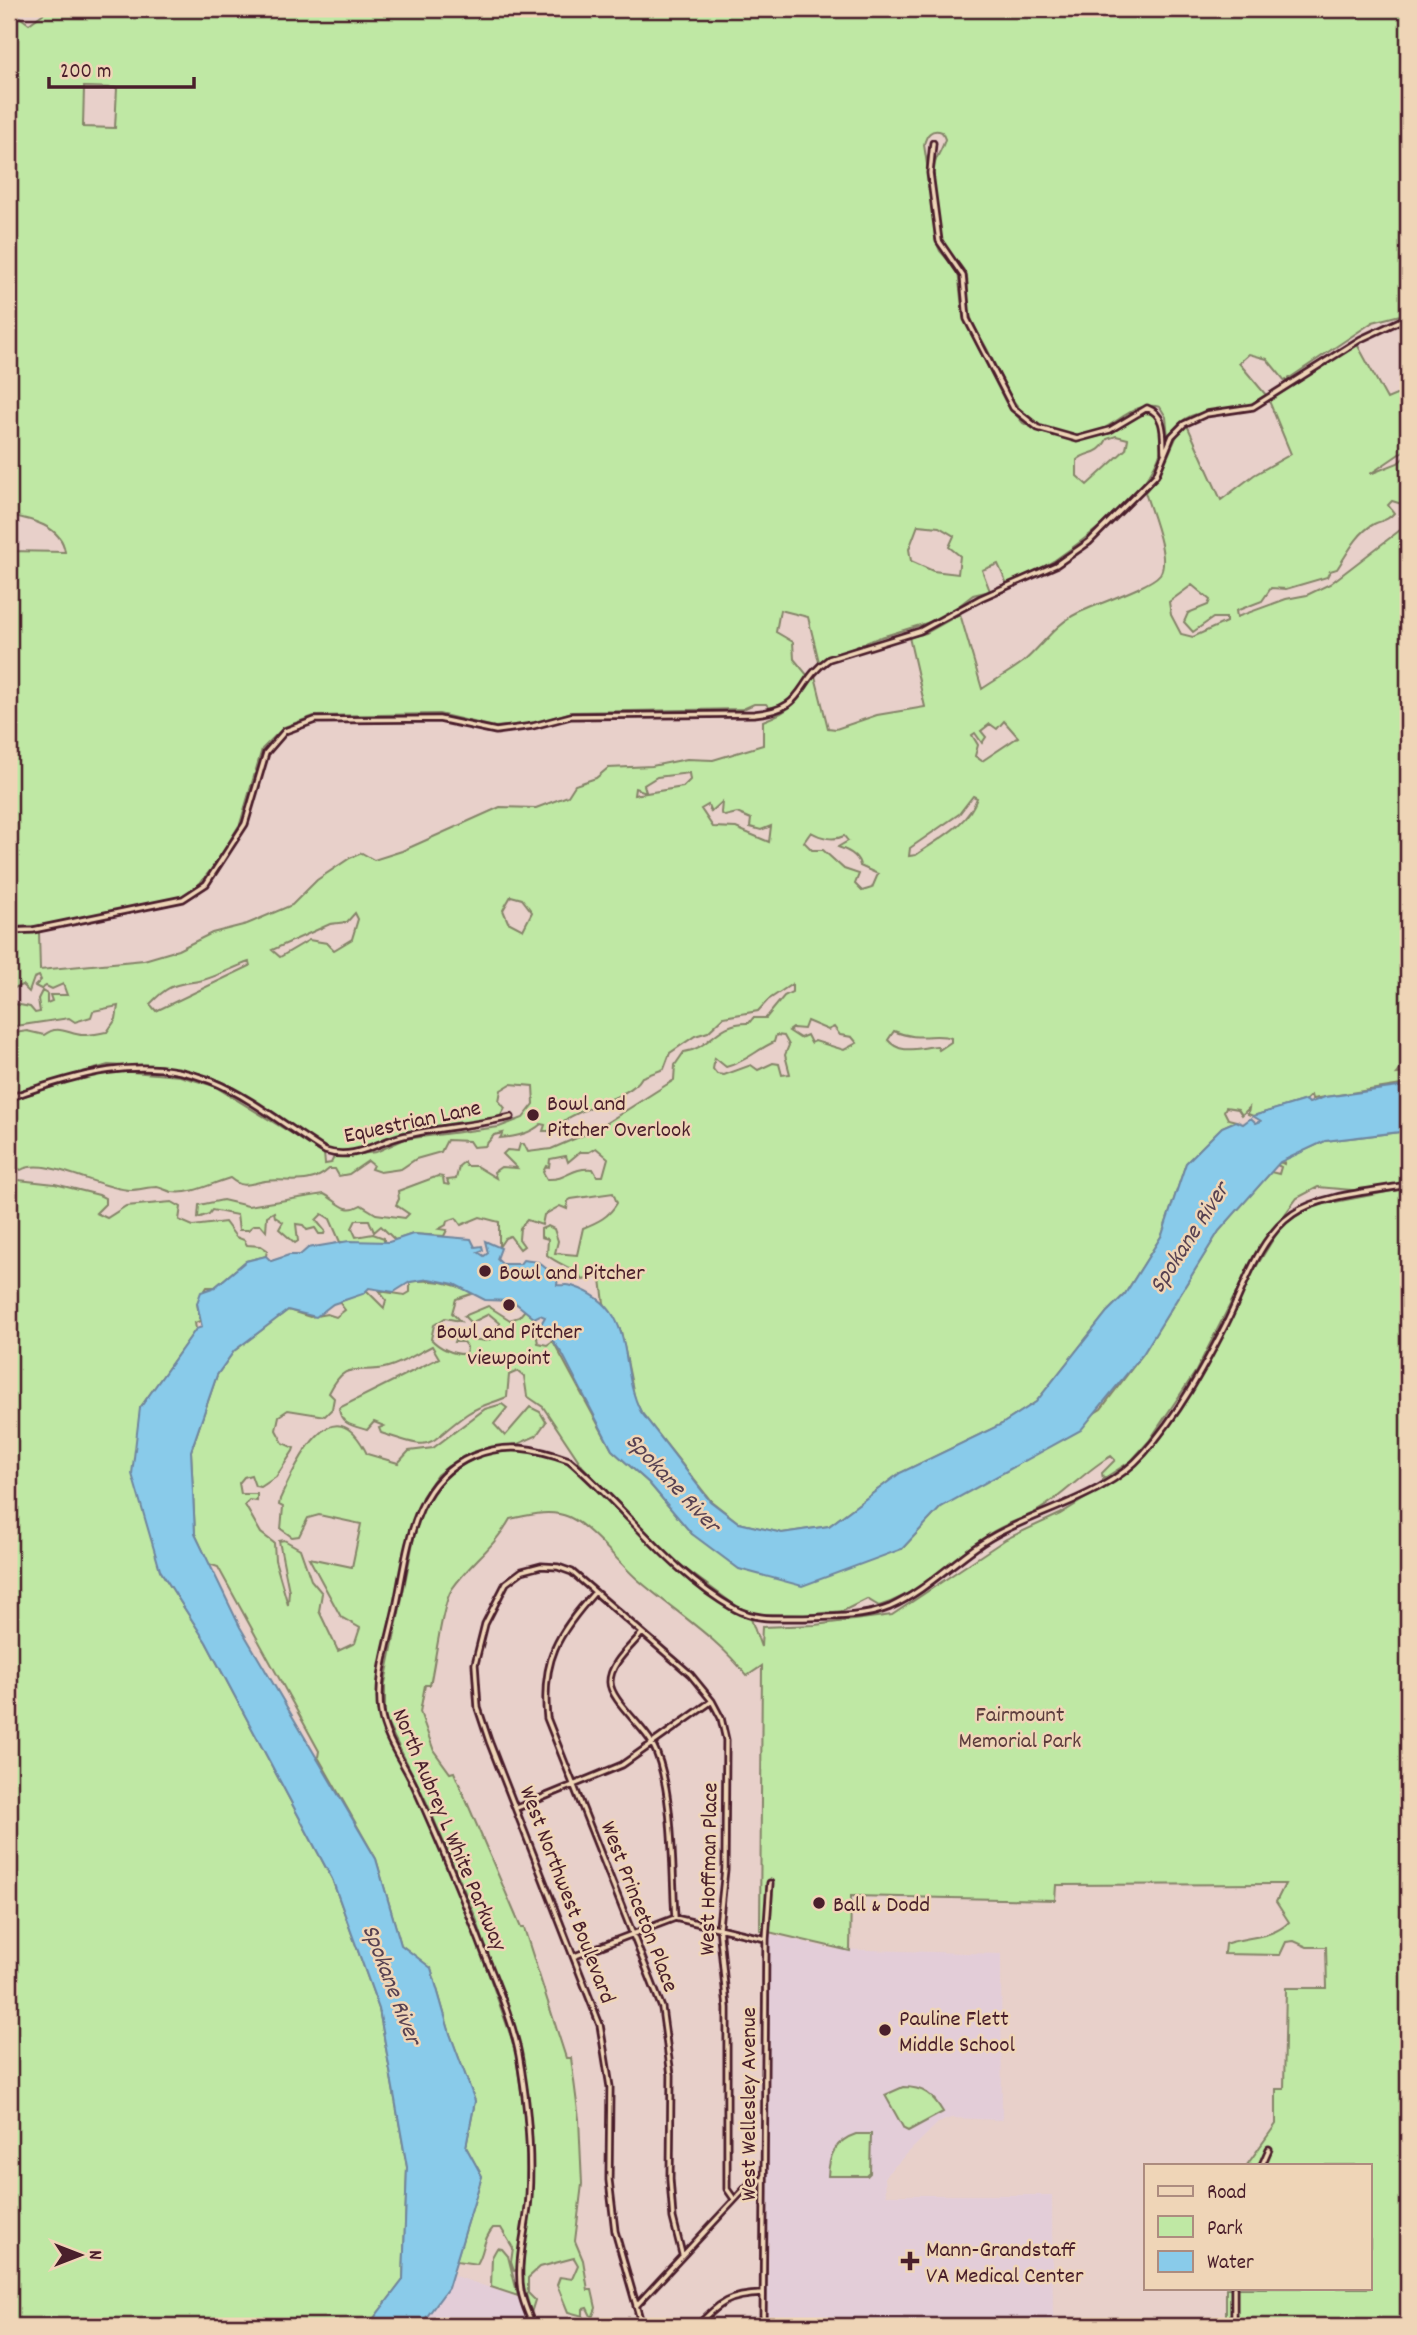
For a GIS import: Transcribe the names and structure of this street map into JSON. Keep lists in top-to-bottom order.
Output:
{
  "streets": {
    "street": [
      "Equestrian Lane",
      "North Aubrey L White Parkway",
      "West Hoffman Place",
      "West Northwest Boulevard",
      "West Princeton Place",
      "West Wellesley Avenue"
    ]
  },
  "crossings": [
    ["West Hoffman Place", "West Northwest Boulevard"],
    ["West Hoffman Place", "West Princeton Place"],
    ["West Northwest Boulevard", "West Princeton Place"]
  ],
  "water": ["Spokane River"],
  "parks": ["Fairmount Memorial Park"],
  "places": {
    "other": [
      "Bowl and Pitcher Overlook",
      "Bowl and Pitcher",
      "Bowl and Pitcher viewpoint",
      "Ball & Dodd",
      "Pauline Flett Middle School"
    ],
    "health": ["Mann-Grandstaff VA Medical Center"]
  },
  "legend": ["Road", "Park", "Water"],
  "scale_bar": "200 m",
  "north": "right"
}
